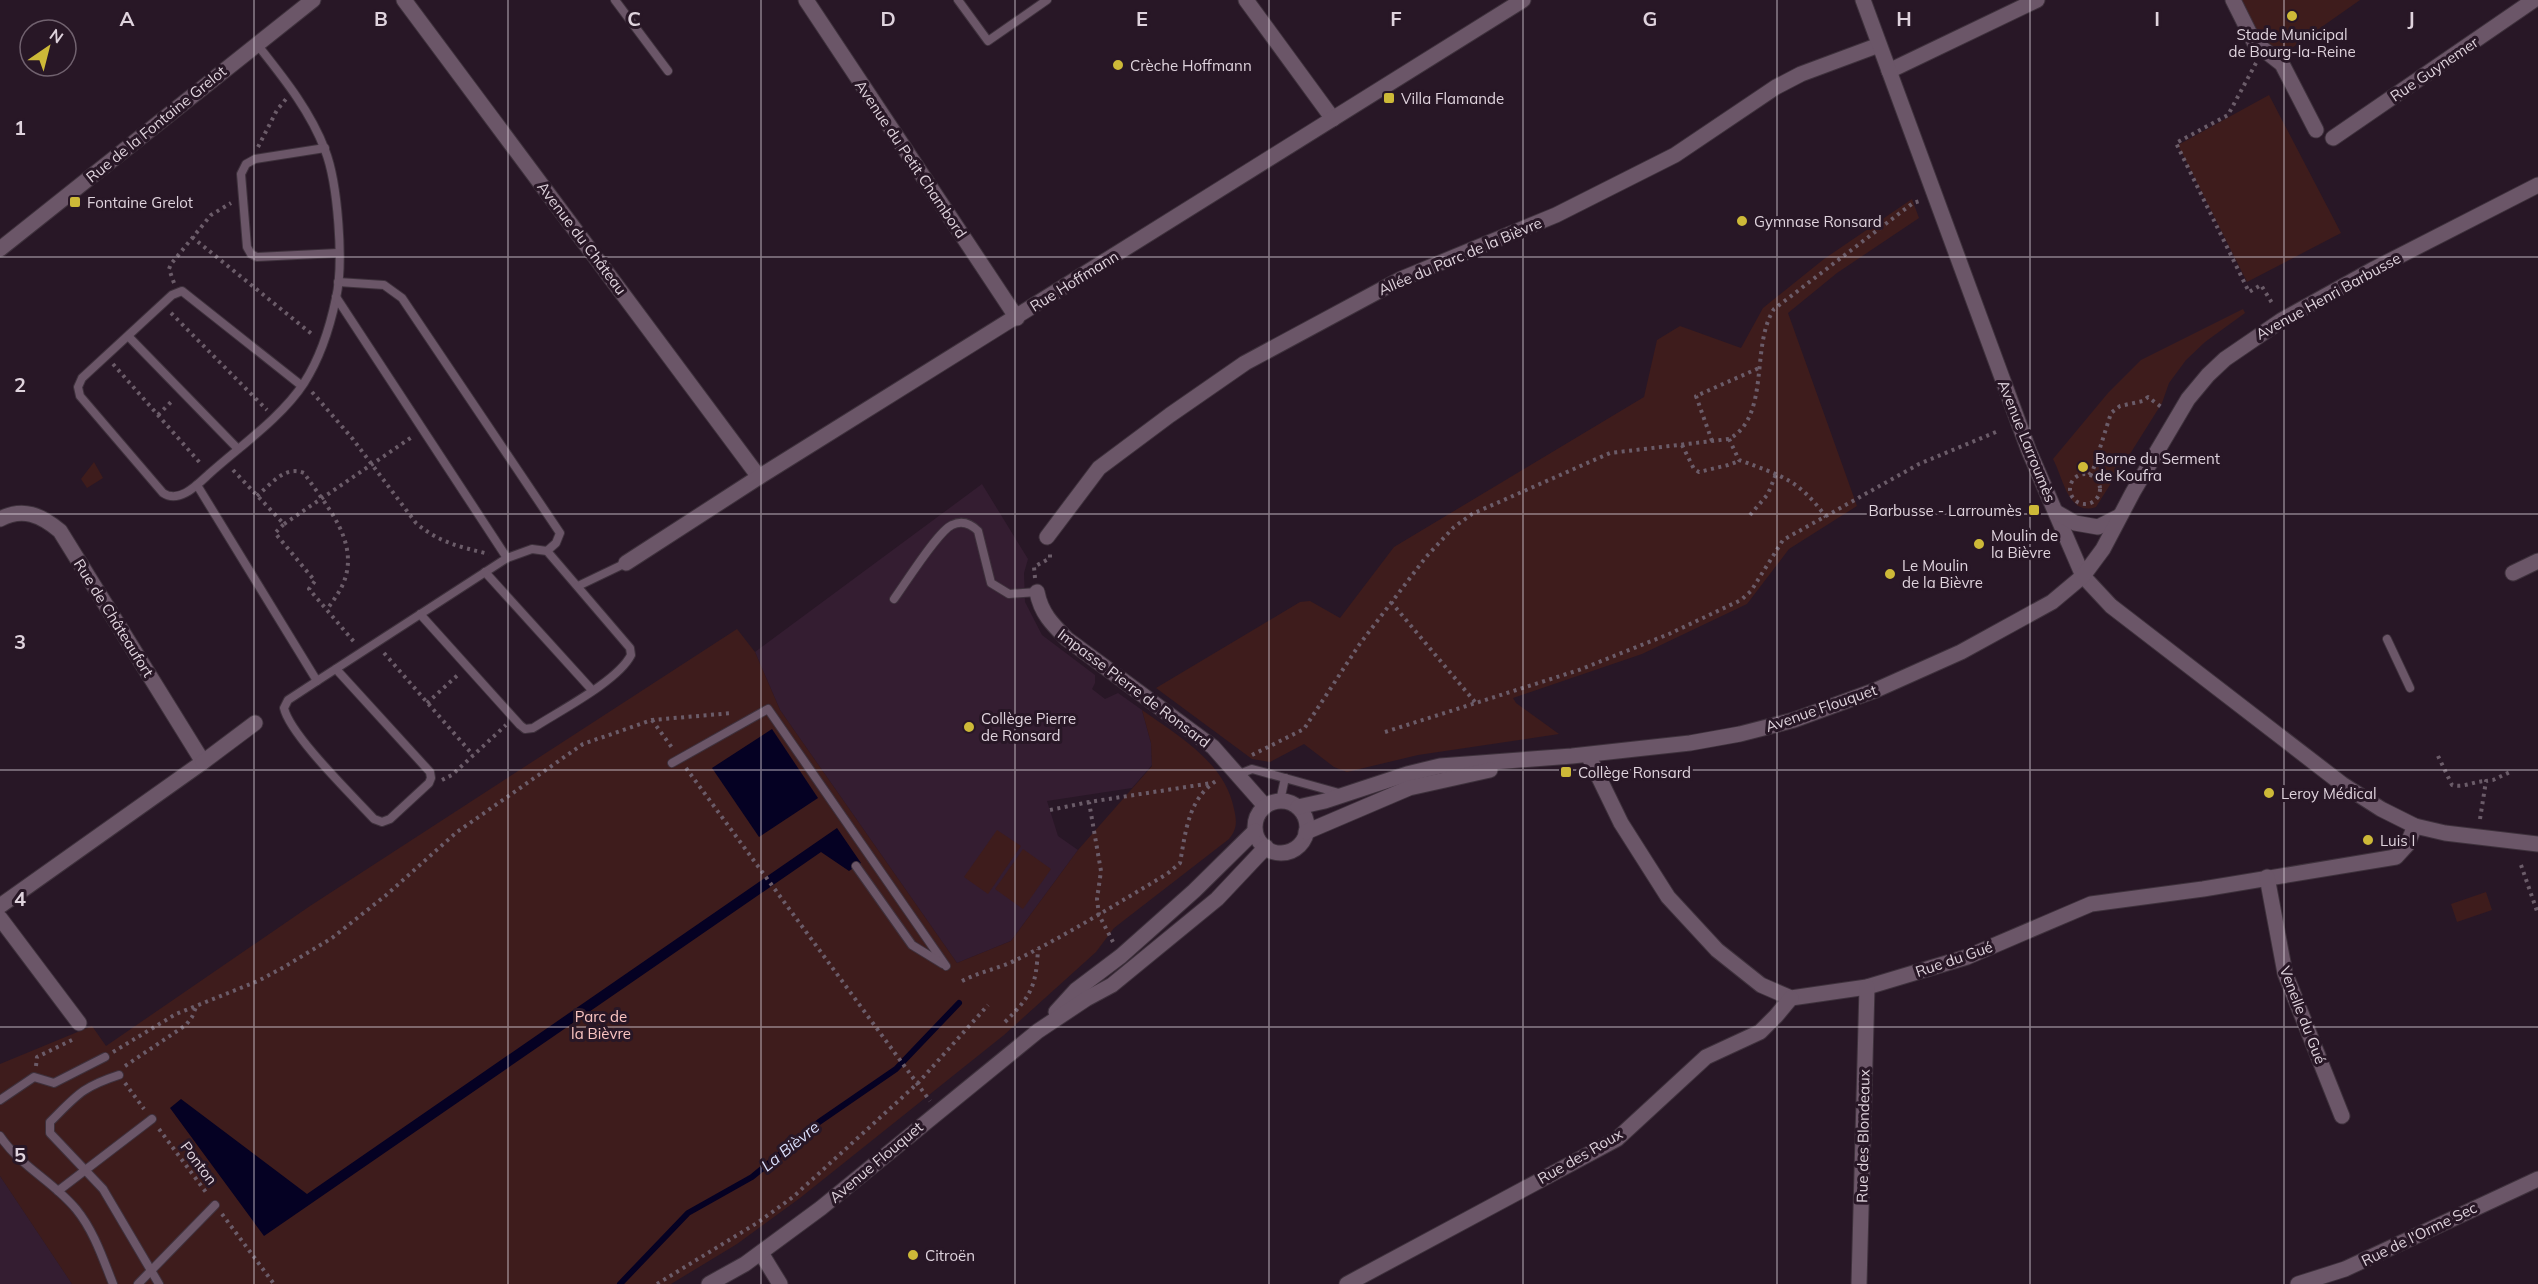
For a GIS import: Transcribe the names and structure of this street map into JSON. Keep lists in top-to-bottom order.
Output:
{
  "streets": {
    "street": [
      "Rue Guynemer",
      "Rue de la Fontaine Grelot",
      "Avenue du Petit Chambord",
      "Avenue du Château",
      "Allée du Parc de la Bièvre",
      "Rue Hoffmann",
      "Avenue Henri Barbusse",
      "Avenue Larroumès",
      "Rue de Châteaufort",
      "Impasse Pierre de Ronsard",
      "Avenue Flouquet",
      "Rue du Gué",
      "Venelle du Gué",
      "Rue des Blondeaux",
      "Rue des Roux",
      "Rue de l'Orme Sec"
    ],
    "path": ["Ponton"]
  },
  "crossings": [
    ["Avenue du Petit Chambord", "Rue Hoffmann"],
    ["Avenue du Château", "Rue Hoffmann"],
    ["Allée du Parc de la Bièvre", "Avenue Larroumès"],
    ["Avenue Henri Barbusse", "Avenue Larroumès"],
    ["Avenue Henri Barbusse", "Avenue Flouquet"],
    ["Avenue Larroumès", "Avenue Flouquet"],
    ["Avenue Larroumès", "Rue du Gué"],
    ["Impasse Pierre de Ronsard", "Avenue Flouquet"],
    ["Rue du Gué", "Venelle du Gué"],
    ["Rue du Gué", "Rue des Blondeaux"],
    ["Rue du Gué", "Rue des Roux"]
  ],
  "water": ["La Bièvre"],
  "parks": ["Parc de la Bièvre"],
  "places": {
    "other": [
      "Stade Municipal de Bourg-la-Reine",
      "Crèche Hoffmann",
      "Gymnase Ronsard",
      "Borne du Serment de Koufra",
      "Moulin de la Bièvre",
      "Le Moulin de la Bièvre",
      "Collège Pierre de Ronsard",
      "Leroy Médical",
      "Luis I",
      "Citroën"
    ],
    "transit": [
      "Villa Flamande",
      "Fontaine Grelot",
      "Barbusse - Larroumès",
      "Collège Ronsard"
    ]
  },
  "north": "top right",
  "grid": {
    "columns": [
      "A",
      "B",
      "C",
      "D",
      "E",
      "F",
      "G",
      "H",
      "I",
      "J"
    ],
    "rows": [
      "1",
      "2",
      "3",
      "4",
      "5"
    ]
  }
}
